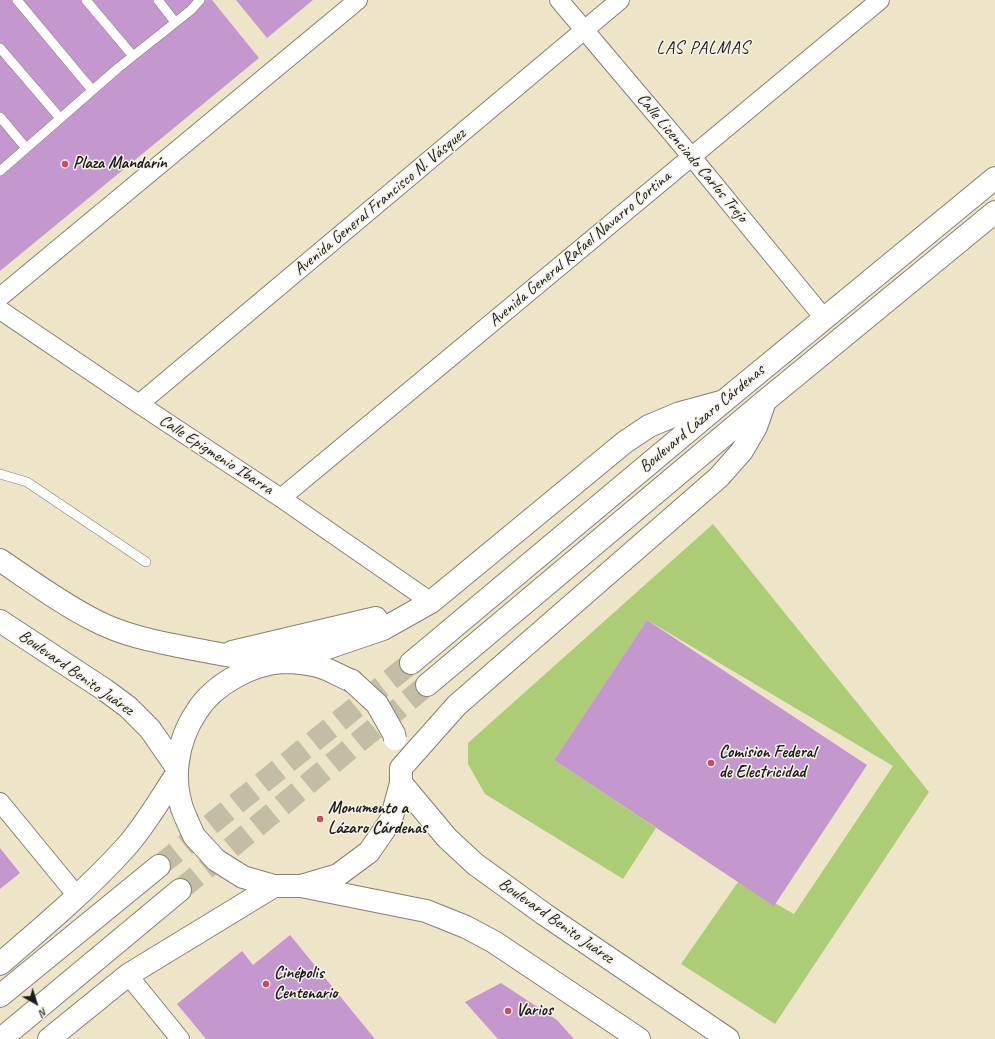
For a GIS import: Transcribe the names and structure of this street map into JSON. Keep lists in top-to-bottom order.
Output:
{
  "streets": {
    "main road": ["Boulevard Lázaro Cárdenas", "Boulevard Benito Juárez"],
    "street": [
      "Calle Licenciado Carlos Trejo",
      "Avenida General Francisco N. Vásquez",
      "Avenida General Rafael Navarro Cortina",
      "Calle Epigmenio Ibarra"
    ]
  },
  "crossings": [
    ["Calle Licenciado Carlos Trejo", "Avenida General Francisco N. Vásquez"],
    ["Calle Licenciado Carlos Trejo", "Avenida General Rafael Navarro Cortina"],
    ["Calle Licenciado Carlos Trejo", "Boulevard Lázaro Cárdenas"],
    ["Avenida General Francisco N. Vásquez", "Calle Epigmenio Ibarra"],
    ["Avenida General Rafael Navarro Cortina", "Calle Epigmenio Ibarra"]
  ],
  "districts": ["LAS PALMAS"],
  "places": [
    "Plaza Mandarín",
    "Comision Federal de Electricidad",
    "Monumento a Lázaro Cárdenas",
    "Cinépolis Centenario",
    "Varios"
  ],
  "north": "bottom right"
}
